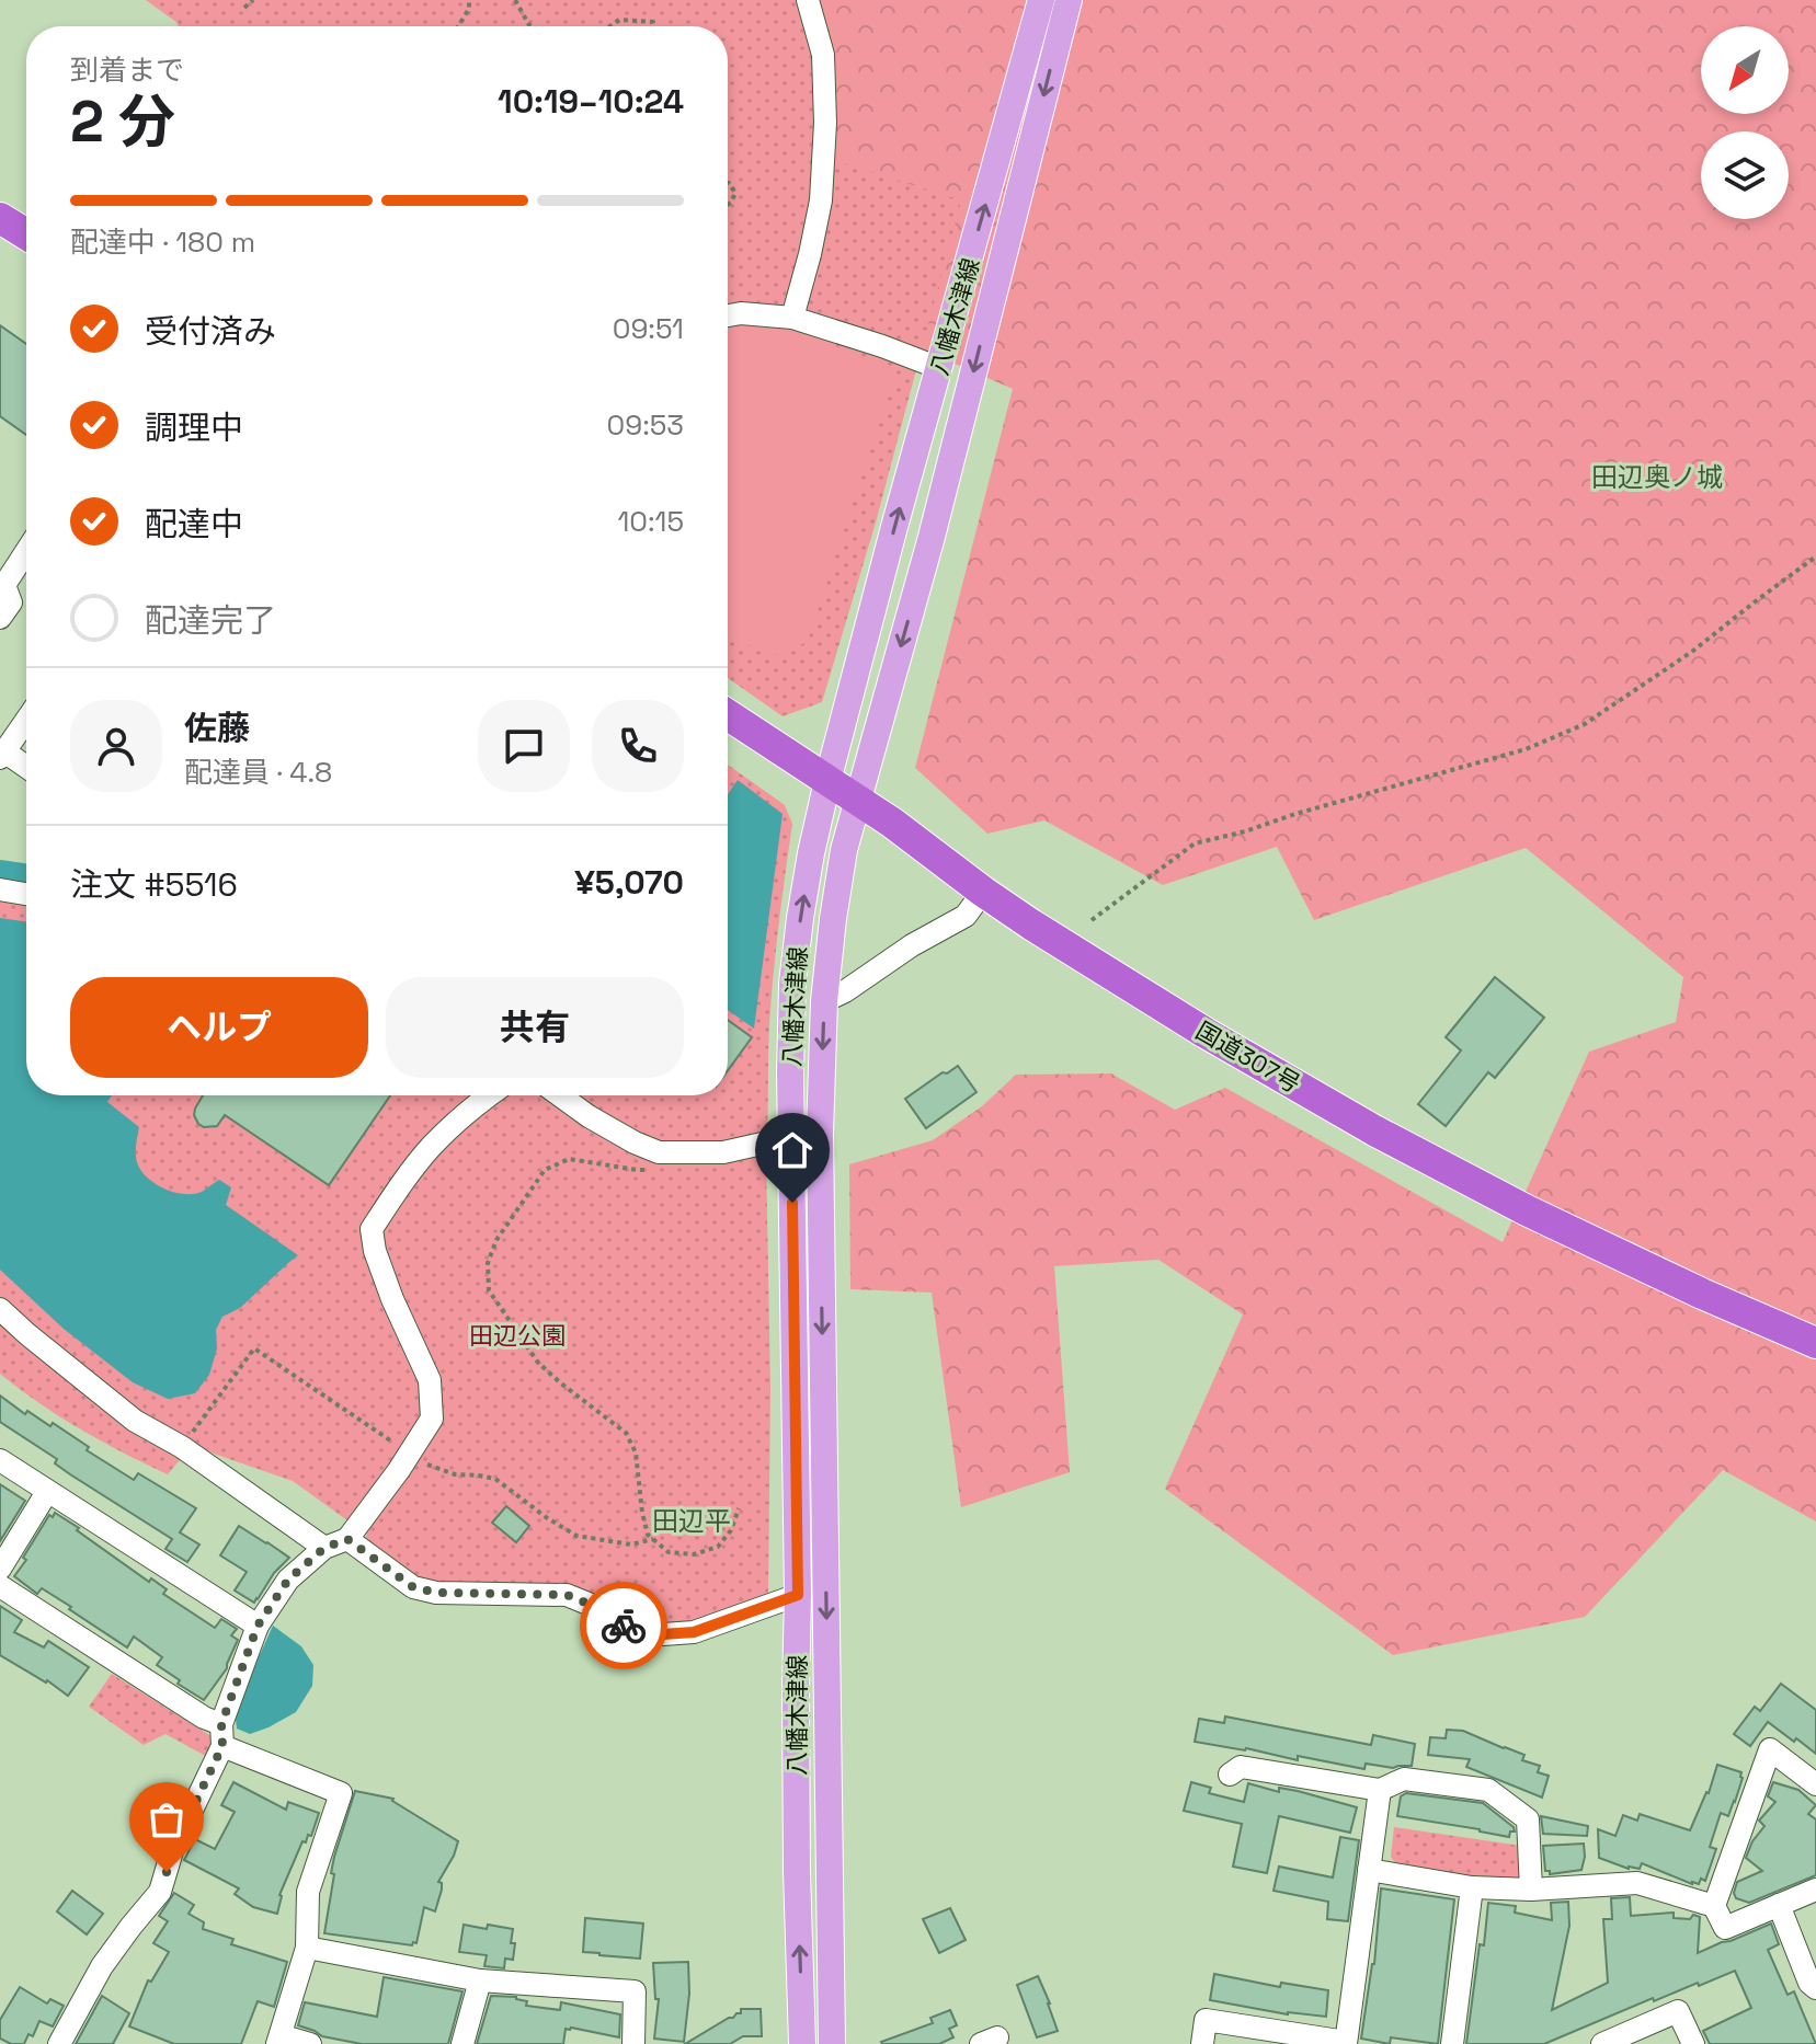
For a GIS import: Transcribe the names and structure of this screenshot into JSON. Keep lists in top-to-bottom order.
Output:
{
  "streets": {
    "highway": ["国道307号"],
    "main road": ["八幡木津線"]
  },
  "crossings": [
    ["八幡木津線", "国道307号"]
  ],
  "districts": ["田辺奥ノ城", "田辺平"],
  "parks": ["田辺公園"],
  "north": "bottom left",
  "page": {
    "heading": ["2 分", "到着まで", "10:19–10:24"],
    "panel": [
      "佐藤",
      "配達員 · 4.8",
      "注文 #5516",
      "¥5,070"
    ],
    "bar": "配達中 · 180 m",
    "list": [
      ["受付済み", "09:51"],
      ["調理中", "09:53"],
      ["配達中", "10:15"],
      "配達完了"
    ],
    "buttons": ["ヘルプ", "共有"]
  }
}
